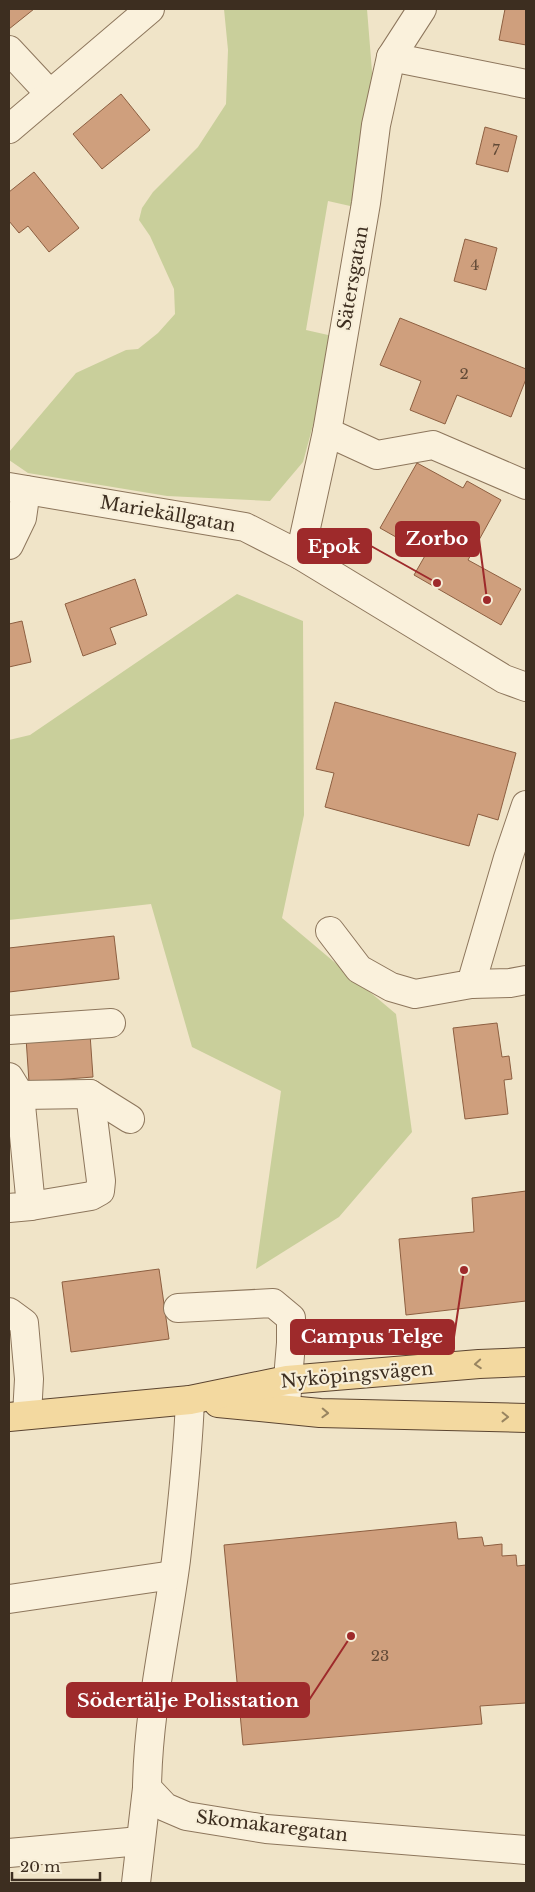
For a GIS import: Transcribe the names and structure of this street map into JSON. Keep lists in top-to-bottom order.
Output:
{
  "streets": {
    "main road": ["Nyköpingsvägen"],
    "street": ["Sätersgatan", "Mariekällgatan", "Skomakaregatan"]
  },
  "crossings": [
    ["Sätersgatan", "Mariekällgatan"]
  ],
  "places": [
    "Epok",
    "Zorbo",
    "Campus Telge",
    "Södertälje Polisstation"
  ],
  "house_numbers": [
    "7",
    "4",
    "2",
    "23"
  ],
  "scale_bar": "20 m"
}
